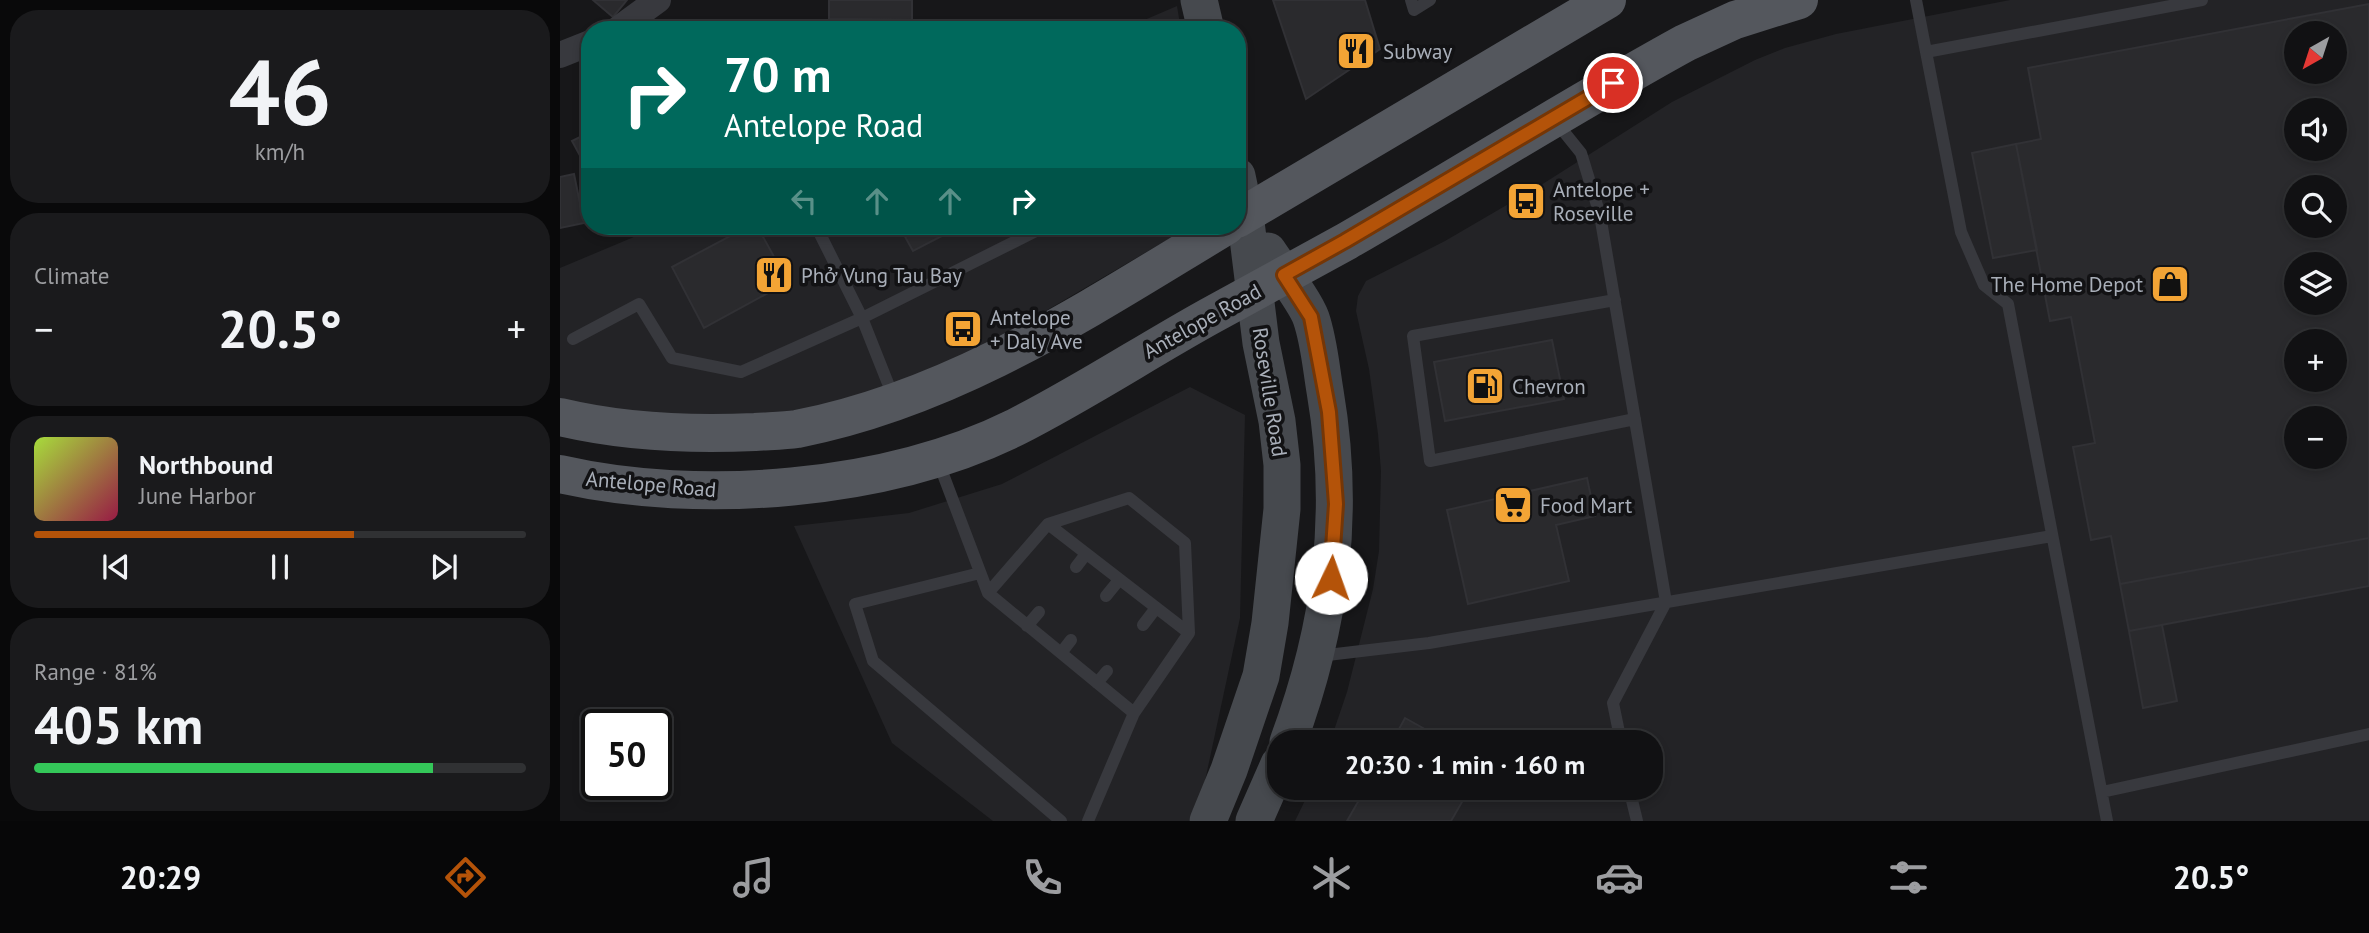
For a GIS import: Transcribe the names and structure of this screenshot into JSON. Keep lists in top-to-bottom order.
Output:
{
  "streets": {
    "main road": ["Antelope Road", "Roseville Road"]
  },
  "crossings": [
    ["Antelope Road", "Roseville Road"]
  ],
  "places": {
    "restaurant": ["Subway", "Phở Vung Tau Bay"],
    "bus stop": ["Antelope + Roseville", "Antelope + Daly Ave"],
    "shop": ["The Home Depot"],
    "fuel station": ["Chevron"],
    "supermarket": ["Food Mart"]
  },
  "north": "bottom left",
  "page": {
    "tile": [
      ["46", "km/h"],
      "Climate",
      ["Range · 81%", "405 km"]
    ],
    "map_buttons": ["+", "−"],
    "turn": ["70 m", "Antelope Road"],
    "heat": ["−", "20.5°", "+"],
    "song": ["Northbound", "June Harbor"],
    "limit": "50",
    "trip": "20:30 · 1 min · 160 m",
    "tabs": ["20:29", "20.5°"]
  }
}
